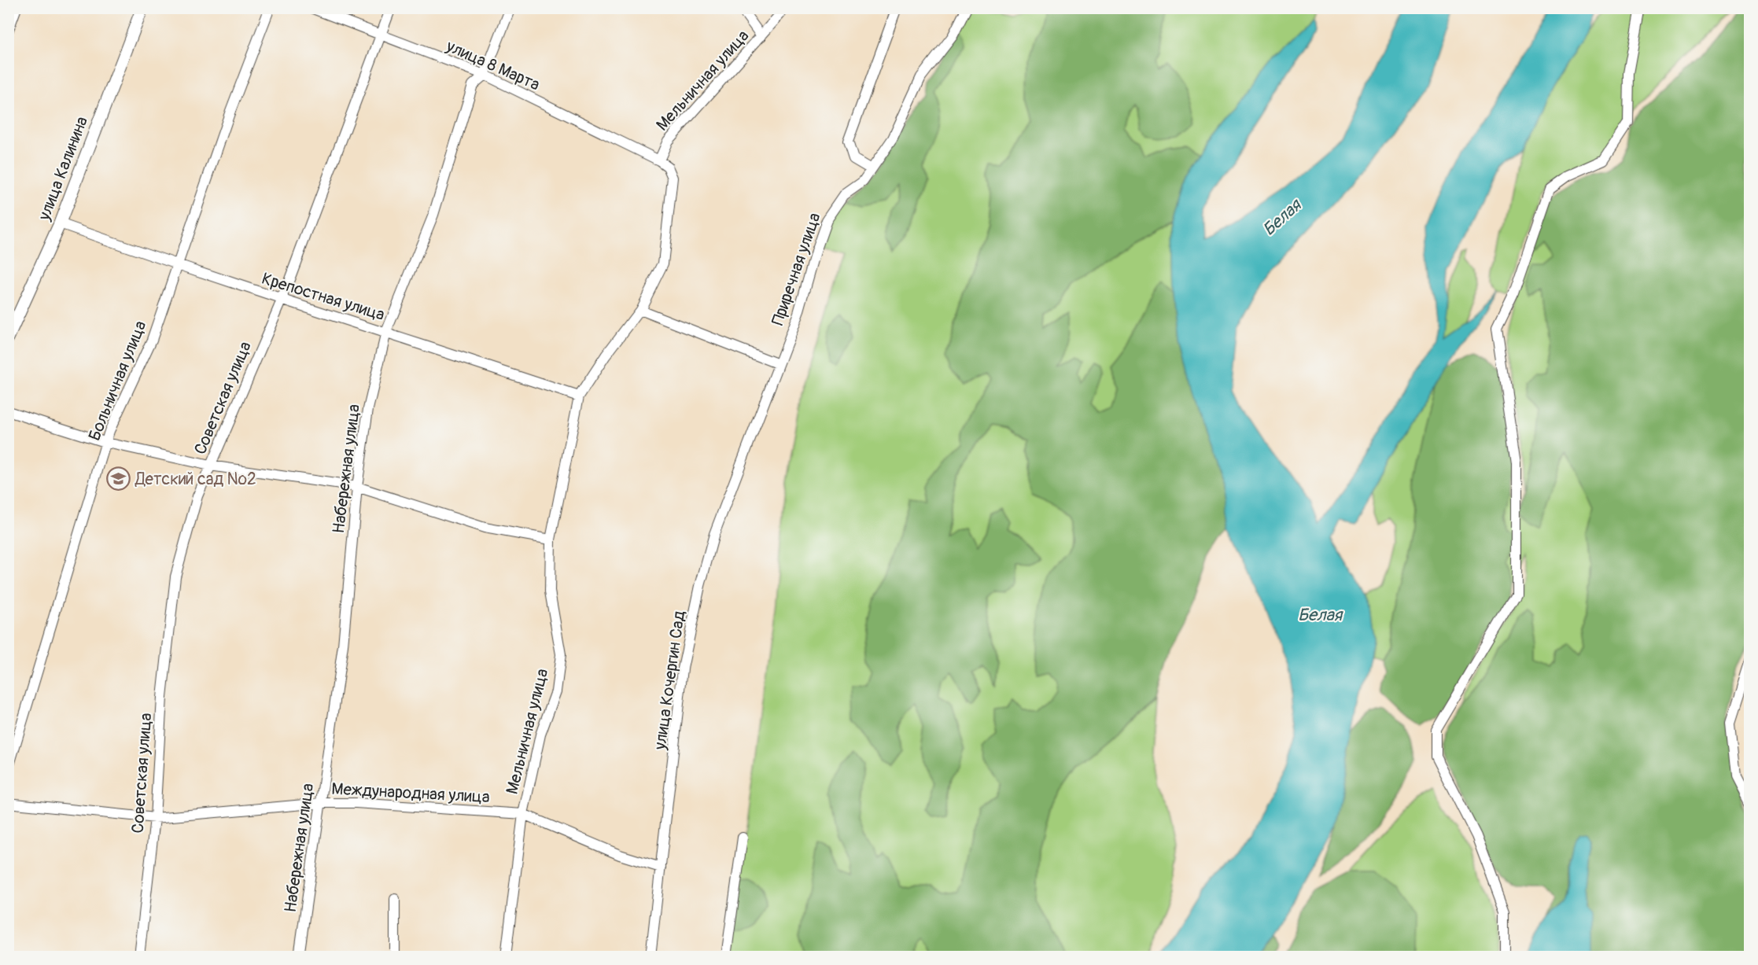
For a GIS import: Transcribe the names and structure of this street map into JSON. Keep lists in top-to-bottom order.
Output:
{
  "streets": {
    "street": [
      "улица 8 Марта",
      "Мельничная улица",
      "улица Калинина",
      "Приречная улица",
      "Крепостная улица",
      "Больничная улица",
      "Советская улица",
      "Набережная улица",
      "улица Кочергин Сад",
      "Международная улица"
    ]
  },
  "crossings": [
    ["улица 8 Марта", "Мельничная улица"],
    ["улица 8 Марта", "Советская улица"],
    ["улица 8 Марта", "Набережная улица"],
    ["Мельничная улица", "Крепостная улица"],
    ["Мельничная улица", "Международная улица"],
    ["улица Калинина", "Крепостная улица"],
    ["Приречная улица", "улица Кочергин Сад"],
    ["Крепостная улица", "Больничная улица"],
    ["Крепостная улица", "Советская улица"],
    ["Крепостная улица", "Набережная улица"],
    ["Советская улица", "Международная улица"],
    ["Набережная улица", "Международная улица"],
    ["улица Кочергин Сад", "Международная улица"]
  ],
  "water": ["Белая"],
  "places": {
    "school or university": ["Детский сад №2"]
  }
}
